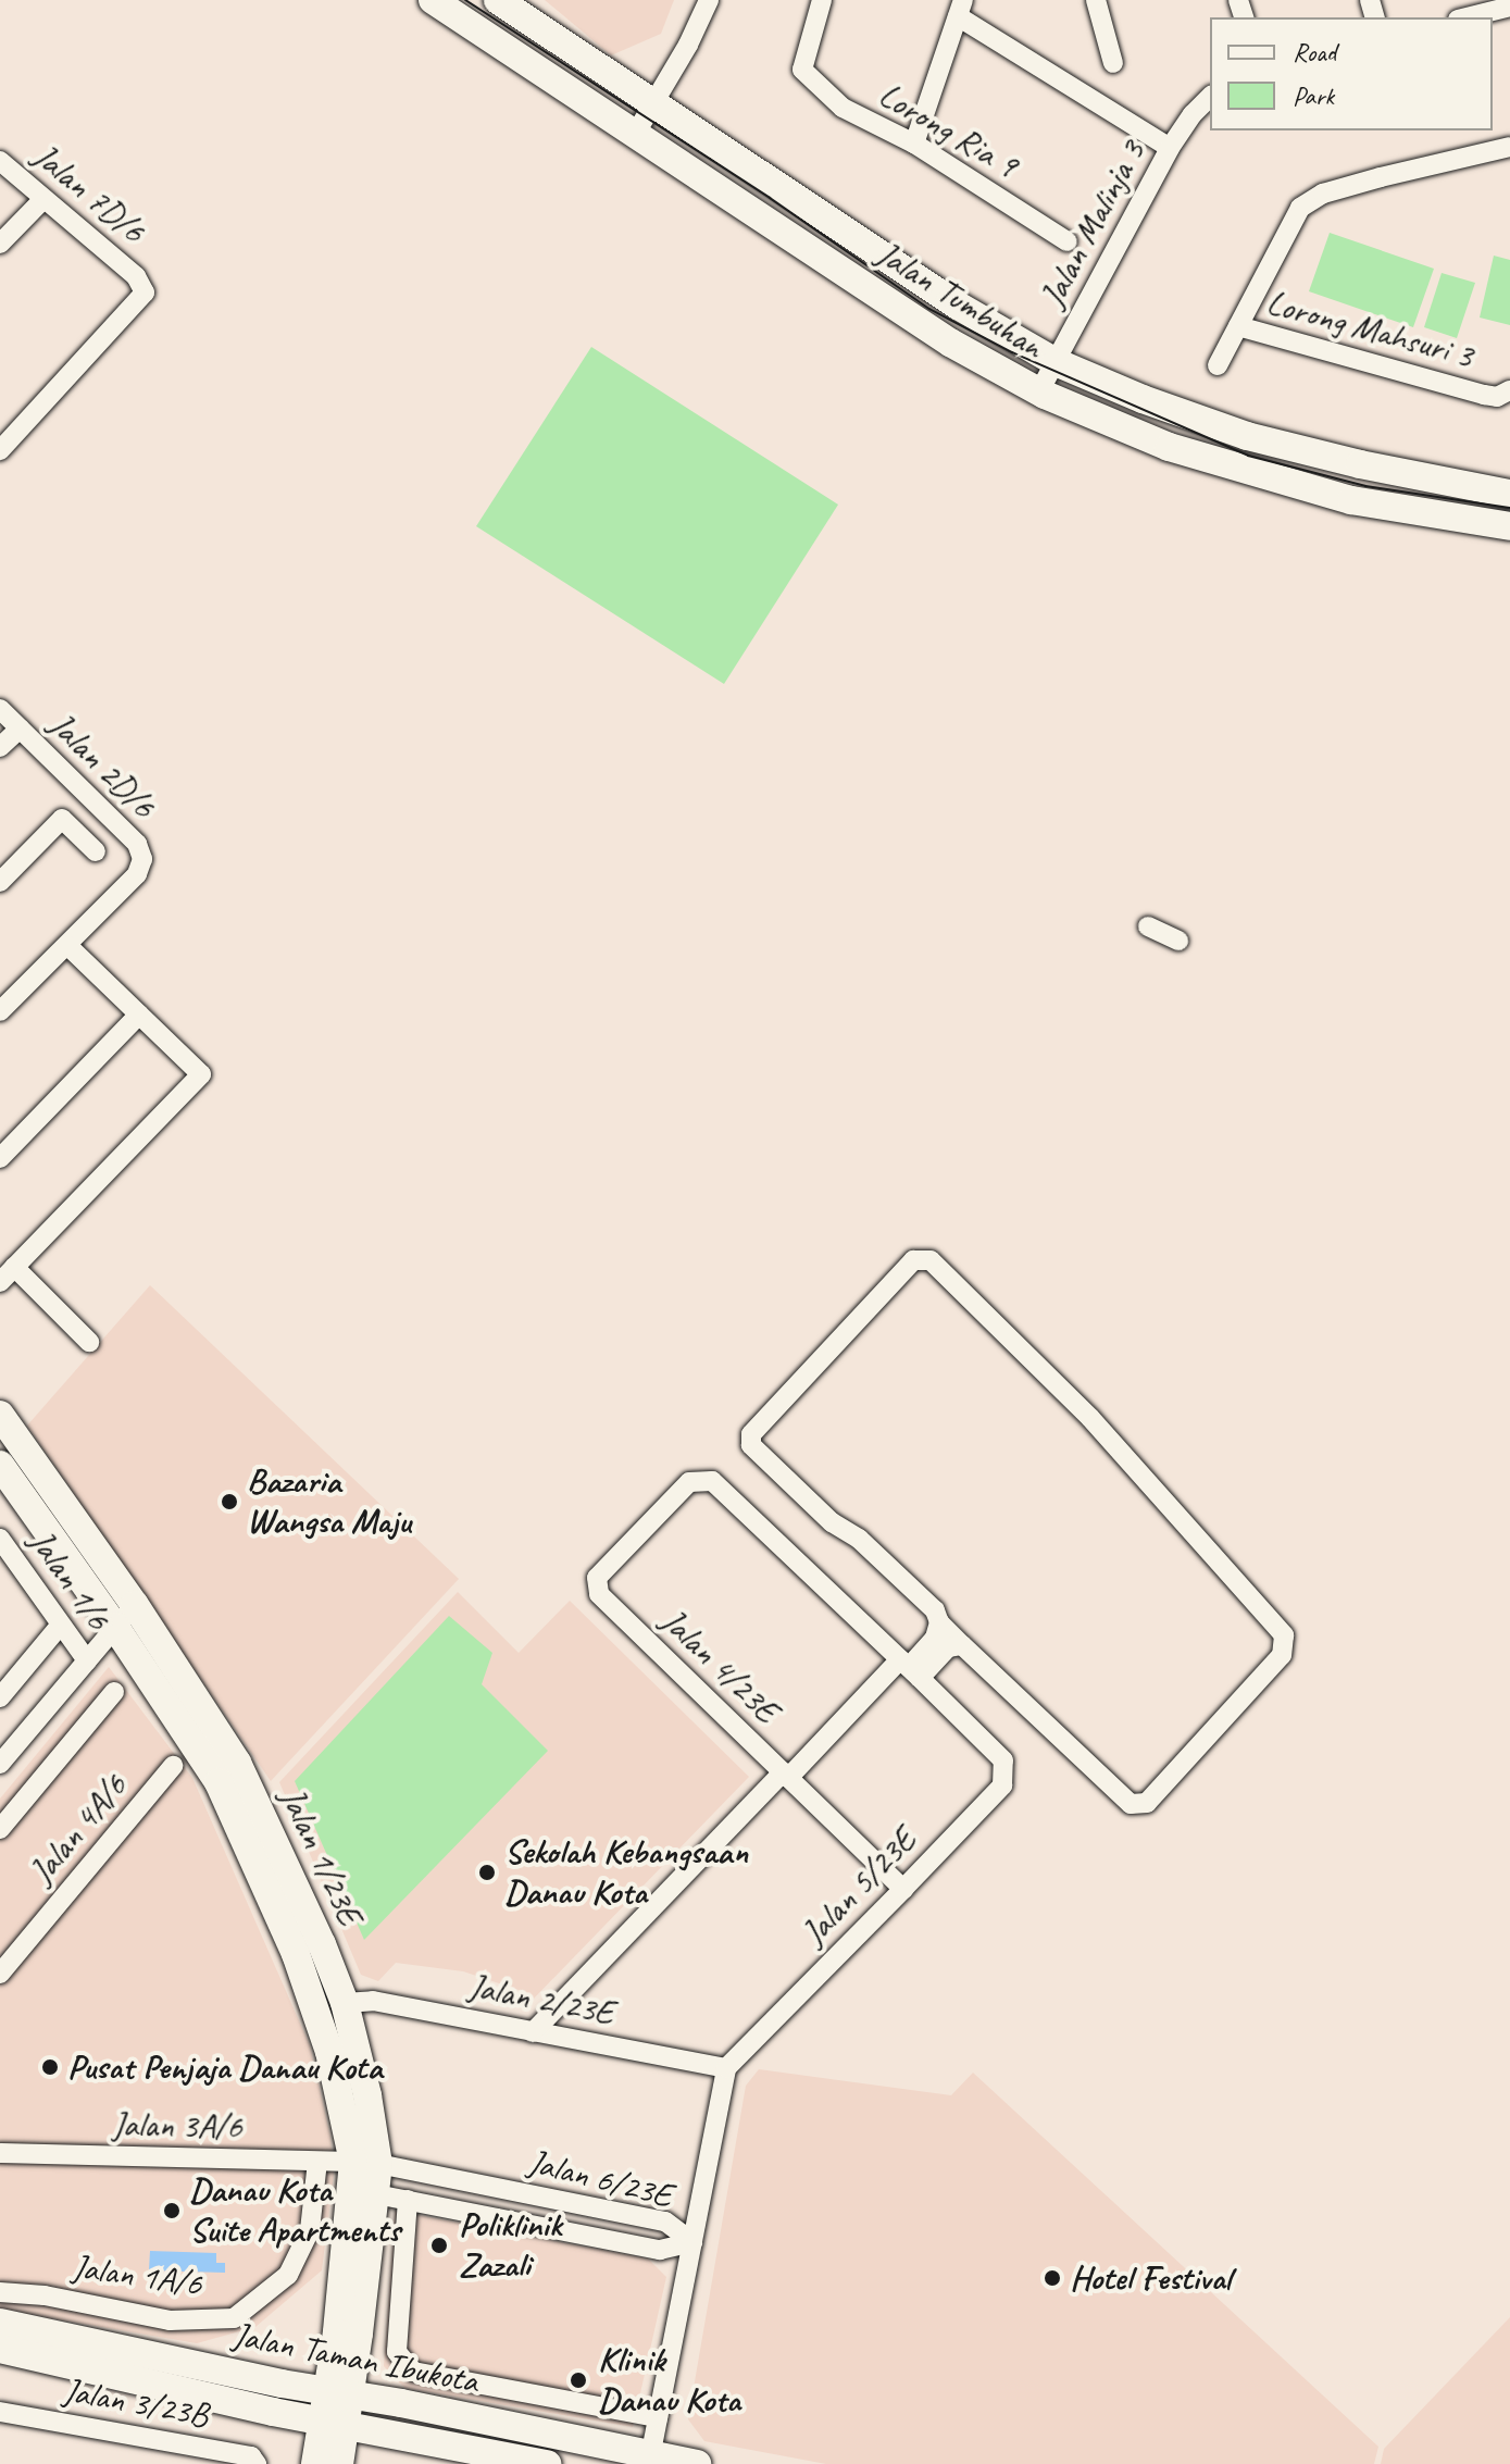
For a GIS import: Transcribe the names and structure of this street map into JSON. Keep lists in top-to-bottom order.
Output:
{
  "streets": {
    "main road": ["Jalan Tumbuhan", "Jalan 1/23E", "Jalan Taman Ibukota"],
    "street": [
      "Lorong Ria 9",
      "Jalan 7D/6",
      "Jalan Malinja 3",
      "Lorong Mahsuri 3",
      "Jalan 2D/6",
      "Jalan 1/6",
      "Jalan 4/23E",
      "Jalan 4A/6",
      "Jalan 5/23E",
      "Jalan 2/23E",
      "Jalan 3A/6",
      "Jalan 6/23E",
      "Jalan 1A/6",
      "Jalan 3/23B"
    ]
  },
  "crossings": [
    ["Jalan Malinja 3", "Jalan Tumbuhan"],
    ["Jalan 1/6", "Jalan 1/23E"],
    ["Jalan 4/23E", "Jalan 5/23E"],
    ["Jalan 1/23E", "Jalan 2/23E"],
    ["Jalan 1/23E", "Jalan 3A/6"],
    ["Jalan 1/23E", "Jalan 6/23E"],
    ["Jalan 1/23E", "Jalan Taman Ibukota"],
    ["Jalan 5/23E", "Jalan 2/23E"],
    ["Jalan 3A/6", "Jalan 6/23E"],
    ["Jalan 3A/6", "Jalan 1A/6"]
  ],
  "places": [
    "Bazaria Wangsa Maju",
    "Sekolah Kebangsaan Danau Kota",
    "Pusat Penjaja Danau Kota",
    "Danau Kota Suite Apartments",
    "Poliklinik Zazali",
    "Hotel Festival",
    "Klinik Danau Kota"
  ],
  "legend": ["Road", "Park"]
}
